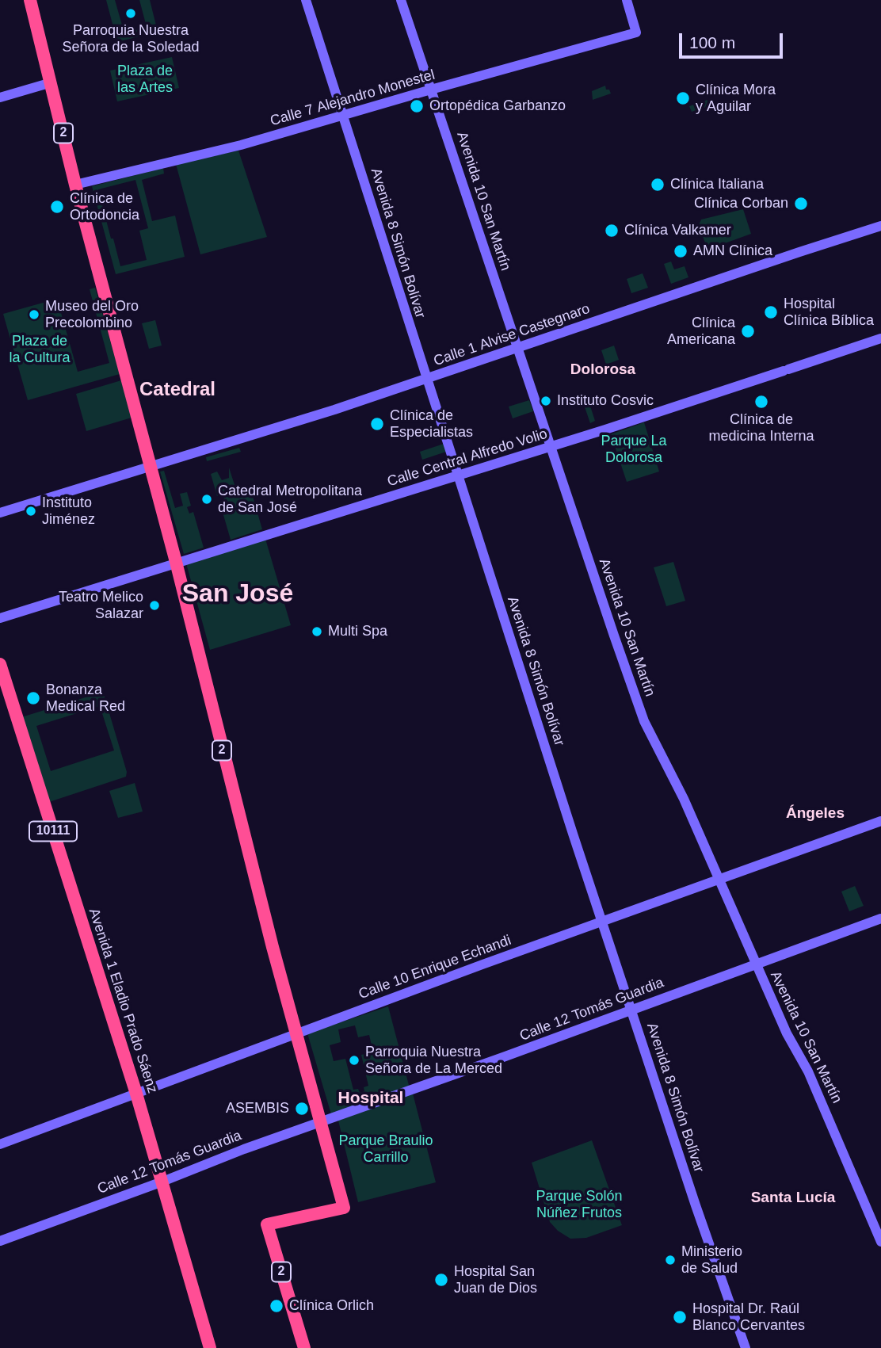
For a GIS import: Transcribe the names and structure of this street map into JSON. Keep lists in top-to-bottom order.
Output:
{
  "streets": {
    "highway": ["2", "10111", "Avenida 1 Eladio Prado Sáenz"],
    "street": [
      "Calle 7 Alejandro Monestel",
      "Avenida 10 San Martín",
      "Avenida 8 Simón Bolívar",
      "Calle 1 Alvise Castegnaro",
      "Calle Central Alfredo Volio",
      "Calle 10 Enrique Echandi",
      "Calle 12 Tomás Guardia"
    ]
  },
  "crossings": [
    ["Calle 7 Alejandro Monestel", "2"],
    ["Calle 7 Alejandro Monestel", "Avenida 10 San Martín"],
    ["Calle 7 Alejandro Monestel", "Avenida 8 Simón Bolívar"],
    ["2", "Calle 1 Alvise Castegnaro"],
    ["2", "Calle Central Alfredo Volio"],
    ["2", "Calle 10 Enrique Echandi"],
    ["2", "Calle 12 Tomás Guardia"],
    ["Avenida 10 San Martín", "Calle 1 Alvise Castegnaro"],
    ["Avenida 10 San Martín", "Calle Central Alfredo Volio"],
    ["Avenida 10 San Martín", "Calle 10 Enrique Echandi"],
    ["Avenida 10 San Martín", "Calle 12 Tomás Guardia"],
    ["Avenida 8 Simón Bolívar", "Calle 1 Alvise Castegnaro"],
    ["Avenida 8 Simón Bolívar", "Calle Central Alfredo Volio"],
    ["Avenida 8 Simón Bolívar", "Calle 10 Enrique Echandi"],
    ["Avenida 8 Simón Bolívar", "Calle 12 Tomás Guardia"],
    ["Calle 10 Enrique Echandi", "Avenida 1 Eladio Prado Sáenz"],
    ["Avenida 1 Eladio Prado Sáenz", "Calle 12 Tomás Guardia"]
  ],
  "districts": [
    "Dolorosa",
    "Catedral",
    "San José",
    "Ángeles",
    "Hospital",
    "Santa Lucía"
  ],
  "parks": [
    "Plaza de las Artes",
    "Plaza de la Cultura",
    "Parque La Dolorosa",
    "Parque Braulio Carrillo",
    "Parque Solón Núñez Frutos"
  ],
  "places": [
    "Parroquia Nuestra Señora de la Soledad",
    "Clínica Mora y Aguilar",
    "Ortopédica Garbanzo",
    "Clínica Italiana",
    "Clínica Corban",
    "Clínica de Ortodoncia",
    "Clínica Valkamer",
    "AMN Clínica",
    "Hospital Clínica Bíblica",
    "Museo del Oro Precolombino",
    "Clínica Americana",
    "Instituto Cosvic",
    "Clínica de medicina Interna",
    "Clínica de Especialistas",
    "Catedral Metropolitana de San José",
    "Instituto Jiménez",
    "Teatro Melico Salazar",
    "Multi Spa",
    "Bonanza Medical Red",
    "Parroquia Nuestra Señora de La Merced",
    "ASEMBIS",
    "Ministerio de Salud",
    "Hospital San Juan de Dios",
    "Clínica Orlich",
    "Hospital Dr. Raúl Blanco Cervantes"
  ],
  "scale_bar": "100 m"
}
